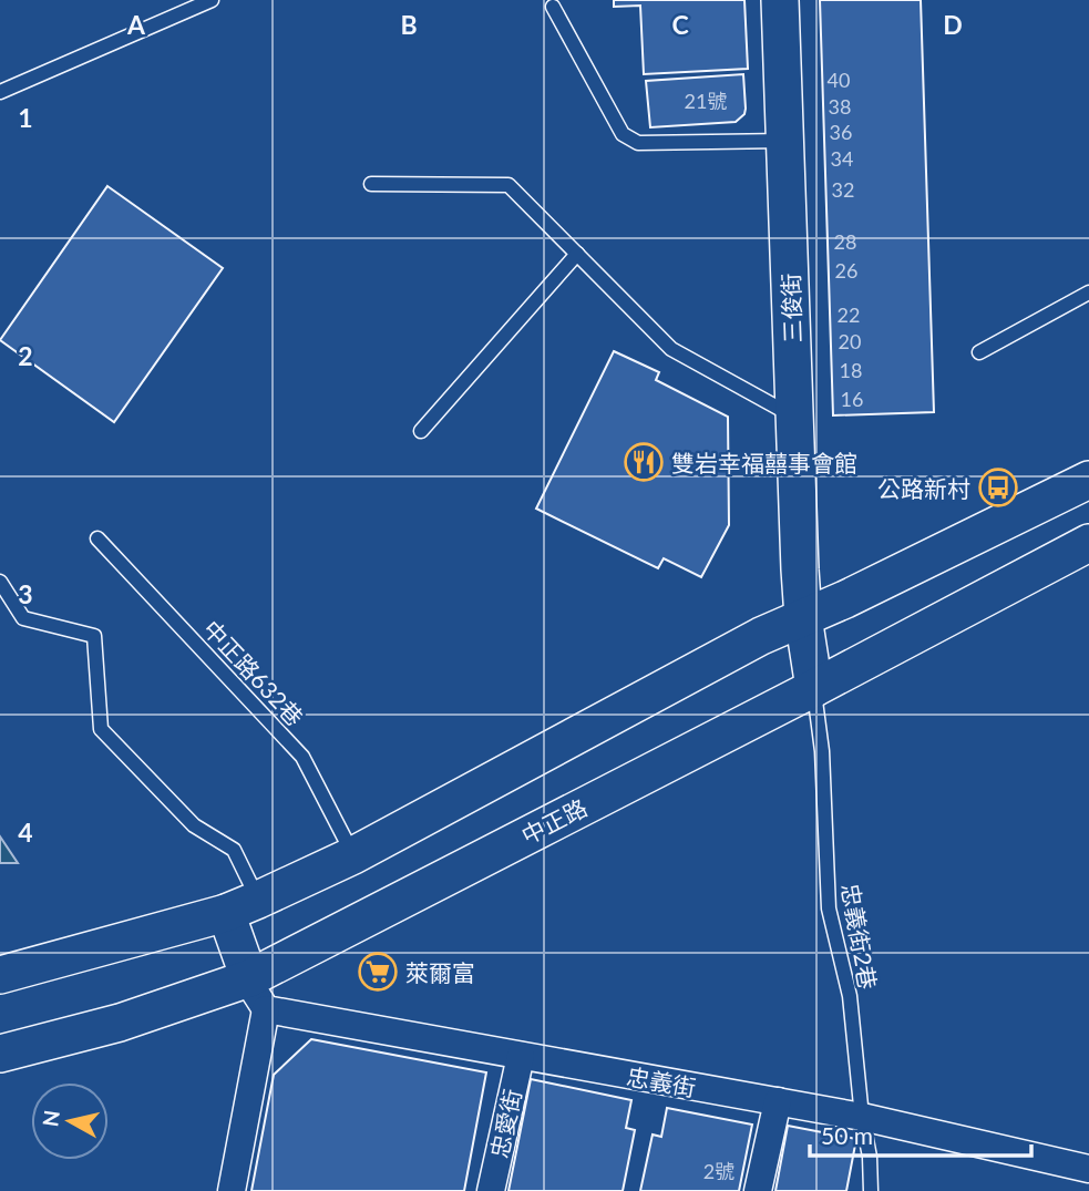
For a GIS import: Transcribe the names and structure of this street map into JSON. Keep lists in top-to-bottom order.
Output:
{
  "streets": {
    "main road": ["三俊街", "中正路"],
    "street": ["忠義街", "忠愛街"],
    "lane": ["中正路632巷", "忠義街2巷"]
  },
  "crossings": [
    ["三俊街", "中正路"],
    ["三俊街", "忠義街2巷"],
    ["中正路", "忠義街2巷"],
    ["中正路", "忠義街"],
    ["忠義街2巷", "忠義街"],
    ["忠義街", "忠愛街"]
  ],
  "places": {
    "restaurant": ["雙岩幸福囍事會館"],
    "bus stop": ["公路新村"],
    "supermarket": ["萊爾富"]
  },
  "house_numbers": [
    "40",
    "21號",
    "38",
    "36",
    "34",
    "32",
    "28",
    "26",
    "22",
    "20",
    "18",
    "16",
    "2號"
  ],
  "scale_bar": "50 m",
  "north": "left",
  "grid": {
    "columns": [
      "A",
      "B",
      "C",
      "D"
    ],
    "rows": [
      "1",
      "2",
      "3",
      "4"
    ]
  }
}
